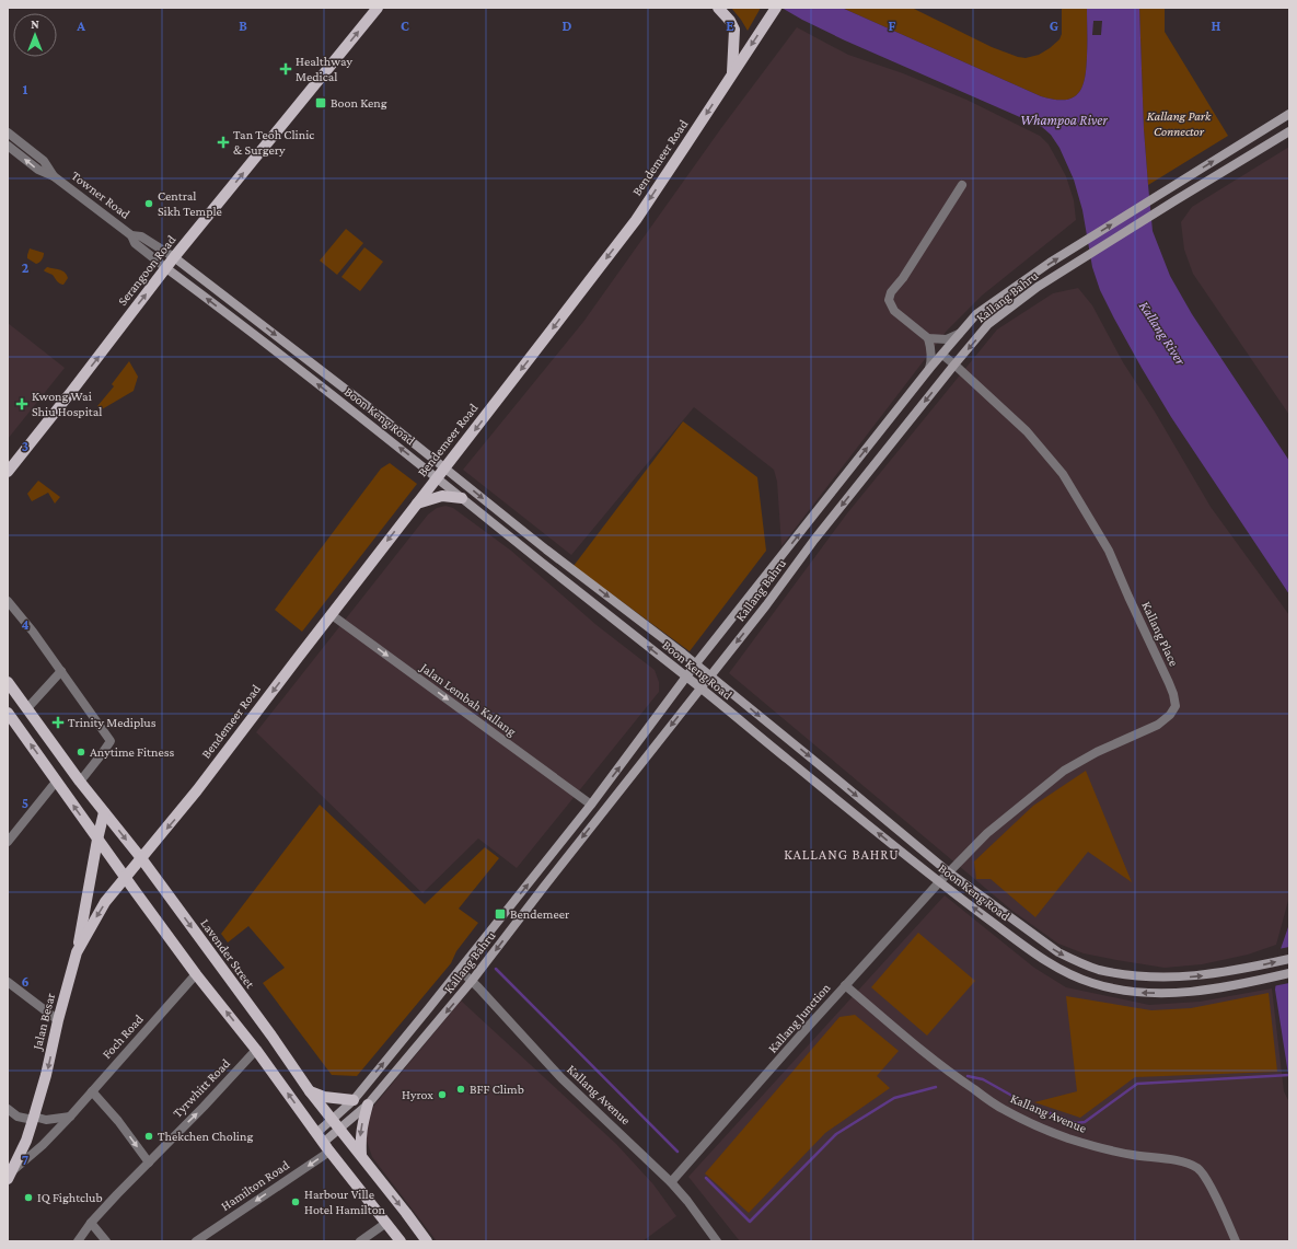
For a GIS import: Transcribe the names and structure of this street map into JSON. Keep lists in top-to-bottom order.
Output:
{
  "streets": {
    "main road": [
      "Bendemeer Road",
      "Serangoon Road",
      "Kallang Bahru",
      "Boon Keng Road",
      "Lavender Street",
      "Jalan Besar"
    ],
    "street": [
      "Towner Road",
      "Kallang Place",
      "Jalan Lembah Kallang",
      "Kallang Junction",
      "Foch Road",
      "Tyrwhitt Road",
      "Kallang Avenue",
      "Hamilton Road"
    ]
  },
  "crossings": [
    ["Bendemeer Road", "Boon Keng Road"],
    ["Bendemeer Road", "Jalan Lembah Kallang"],
    ["Bendemeer Road", "Lavender Street"],
    ["Bendemeer Road", "Jalan Besar"],
    ["Towner Road", "Serangoon Road"],
    ["Towner Road", "Boon Keng Road"],
    ["Serangoon Road", "Boon Keng Road"],
    ["Kallang Bahru", "Boon Keng Road"],
    ["Kallang Bahru", "Kallang Place"],
    ["Kallang Bahru", "Jalan Lembah Kallang"],
    ["Kallang Bahru", "Lavender Street"],
    ["Kallang Bahru", "Kallang Avenue"],
    ["Kallang Bahru", "Hamilton Road"],
    ["Boon Keng Road", "Kallang Place"],
    ["Boon Keng Road", "Kallang Junction"],
    ["Kallang Place", "Kallang Junction"],
    ["Kallang Junction", "Kallang Avenue"],
    ["Jalan Besar", "Foch Road"]
  ],
  "one_way": [
    "Bendemeer Road",
    "Serangoon Road",
    "Jalan Lembah Kallang",
    "Tyrwhitt Road",
    "Hamilton Road"
  ],
  "districts": ["KALLANG BAHRU"],
  "water": ["Whampoa River", "Kallang River"],
  "parks": ["Kallang Park Connector"],
  "places": {
    "health": [
      "Healthway Medical",
      "Tan Teoh Clinic & Surgery",
      "Kwong Wai Shiu Hospital",
      "Trinity Mediplus"
    ],
    "transit": ["Boon Keng", "Bendemeer"],
    "other": [
      "Central Sikh Temple",
      "Anytime Fitness",
      "BFF Climb",
      "Hyrox",
      "Thekchen Choling",
      "IQ Fightclub",
      "Harbour Ville Hotel Hamilton"
    ]
  },
  "north": "top",
  "grid": {
    "columns": [
      "A",
      "B",
      "C",
      "D",
      "E",
      "F",
      "G",
      "H"
    ],
    "rows": [
      "1",
      "2",
      "3",
      "4",
      "5",
      "6",
      "7"
    ]
  }
}
